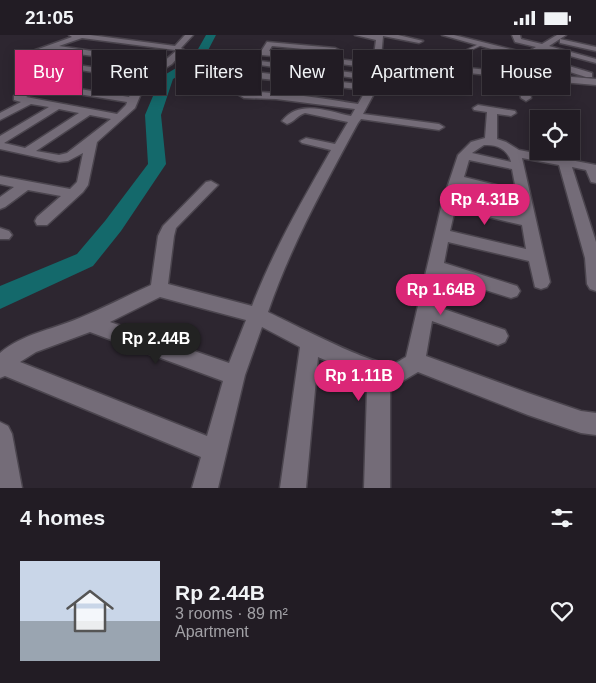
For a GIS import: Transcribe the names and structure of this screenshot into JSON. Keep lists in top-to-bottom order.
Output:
{
  "page": {
    "status": "21:05",
    "chip": [
      "Buy",
      "Rent",
      "Filters",
      "New",
      "Apartment",
      "House"
    ],
    "price": [
      "Rp 4.31B",
      "Rp 1.64B",
      "Rp 2.44B",
      "Rp 1.11B"
    ],
    "heading": "4 homes",
    "list": [
      {
        "name": "Rp 2.44B",
        "note": "3 rooms · 89 m² · Apartment"
      }
    ]
  }
}
